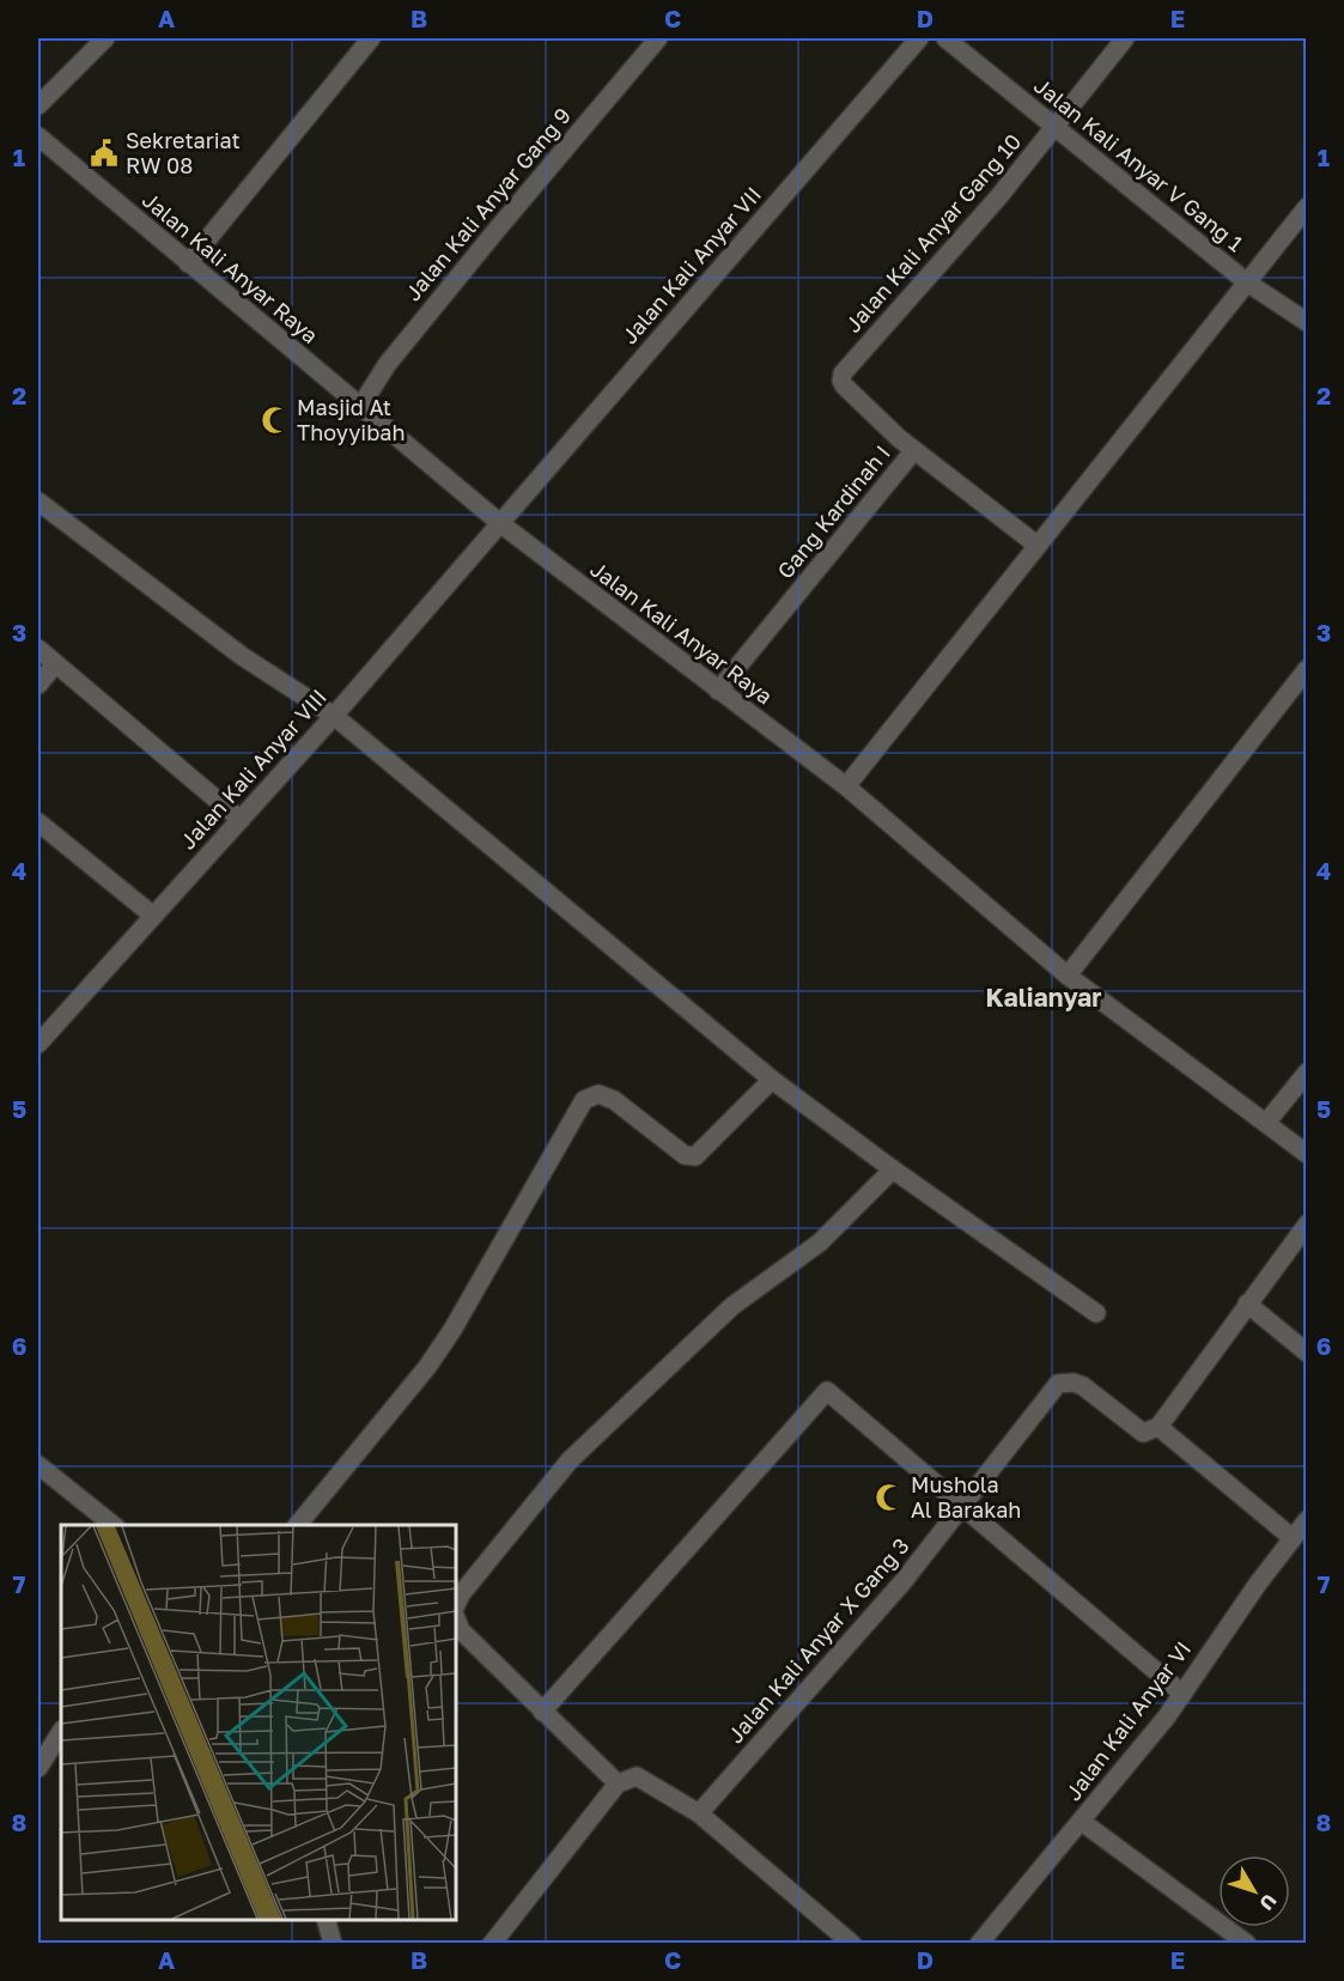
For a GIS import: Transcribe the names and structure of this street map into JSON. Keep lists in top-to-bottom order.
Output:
{
  "streets": {
    "street": [
      "Jalan Kali Anyar V Gang 1",
      "Jalan Kali Anyar Gang 9",
      "Jalan Kali Anyar Gang 10",
      "Jalan Kali Anyar VII",
      "Jalan Kali Anyar Raya",
      "Gang Kardinah I",
      "Jalan Kali Anyar VIII",
      "Jalan Kali Anyar X Gang 3",
      "Jalan Kali Anyar VI"
    ]
  },
  "crossings": [
    ["Jalan Kali Anyar V Gang 1", "Jalan Kali Anyar Gang 10"],
    ["Jalan Kali Anyar Gang 9", "Jalan Kali Anyar Raya"],
    ["Jalan Kali Anyar Gang 10", "Gang Kardinah I"],
    ["Jalan Kali Anyar VII", "Jalan Kali Anyar Raya"],
    ["Jalan Kali Anyar VII", "Jalan Kali Anyar VIII"],
    ["Jalan Kali Anyar Raya", "Gang Kardinah I"],
    ["Jalan Kali Anyar Raya", "Jalan Kali Anyar VIII"]
  ],
  "districts": ["Kalianyar"],
  "places": {
    "public building": ["Sekretariat RW 08"],
    "mosque": ["Masjid At Thoyyibah", "Mushola Al Barakah"]
  },
  "north": "bottom right",
  "grid": {
    "columns": [
      "A",
      "B",
      "C",
      "D",
      "E"
    ],
    "rows": [
      "1",
      "2",
      "3",
      "4",
      "5",
      "6",
      "7",
      "8"
    ]
  }
}
